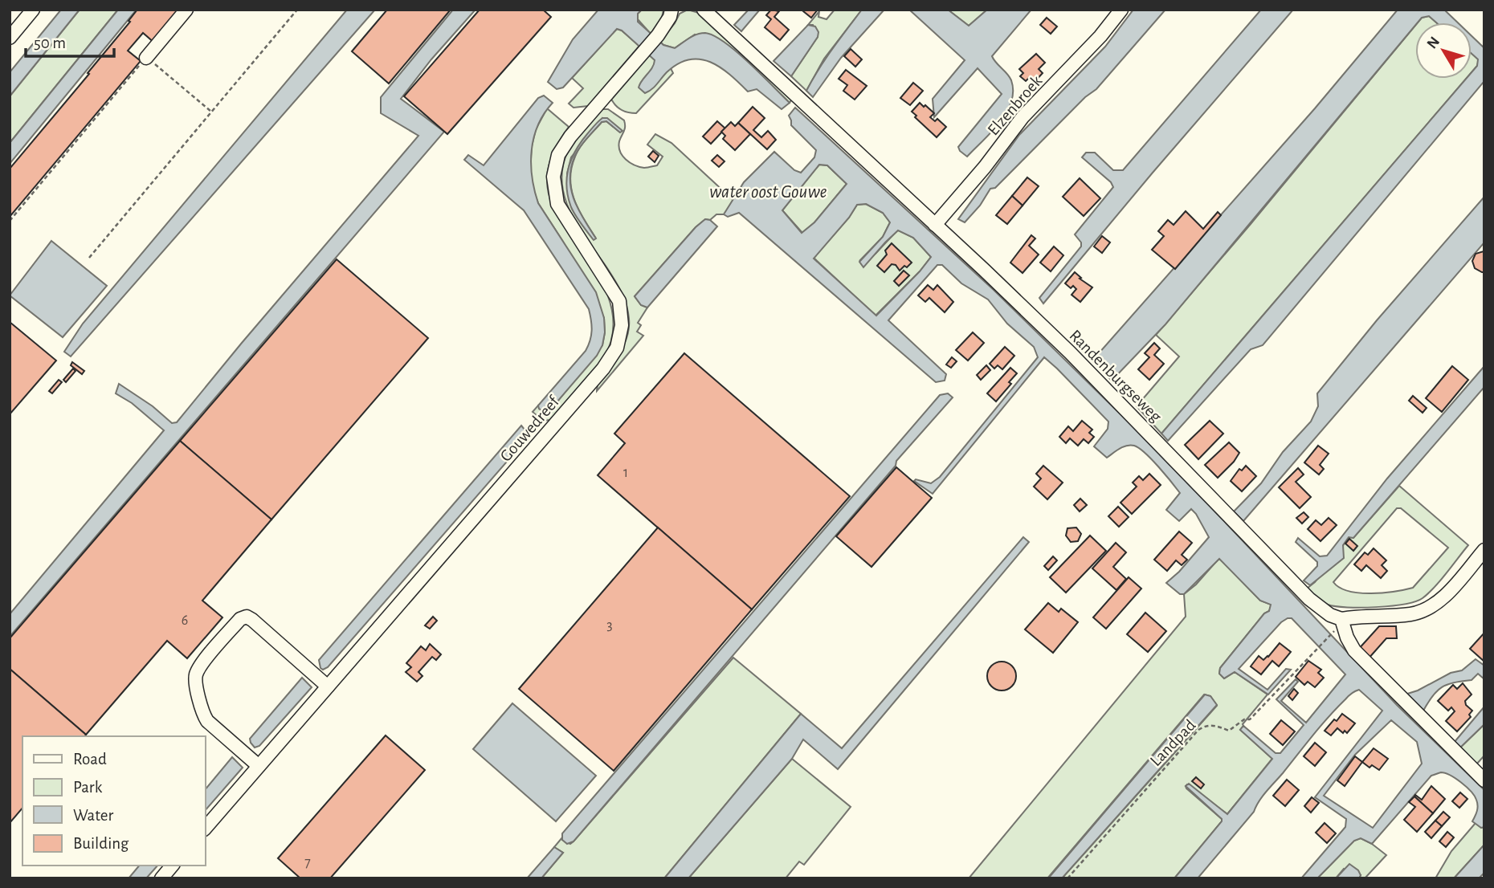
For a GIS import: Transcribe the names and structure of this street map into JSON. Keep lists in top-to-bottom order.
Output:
{
  "streets": {
    "street": ["Elzenbroek", "Randenburgseweg", "Gouwedreef"],
    "path": ["Landpad"]
  },
  "crossings": [
    ["Elzenbroek", "Randenburgseweg"]
  ],
  "water": ["water oost Gouwe"],
  "house_numbers": [
    "1",
    "6",
    "3",
    "7"
  ],
  "legend": [
    "Road",
    "Park",
    "Water",
    "Building"
  ],
  "scale_bar": "50 m",
  "north": "top left"
}
